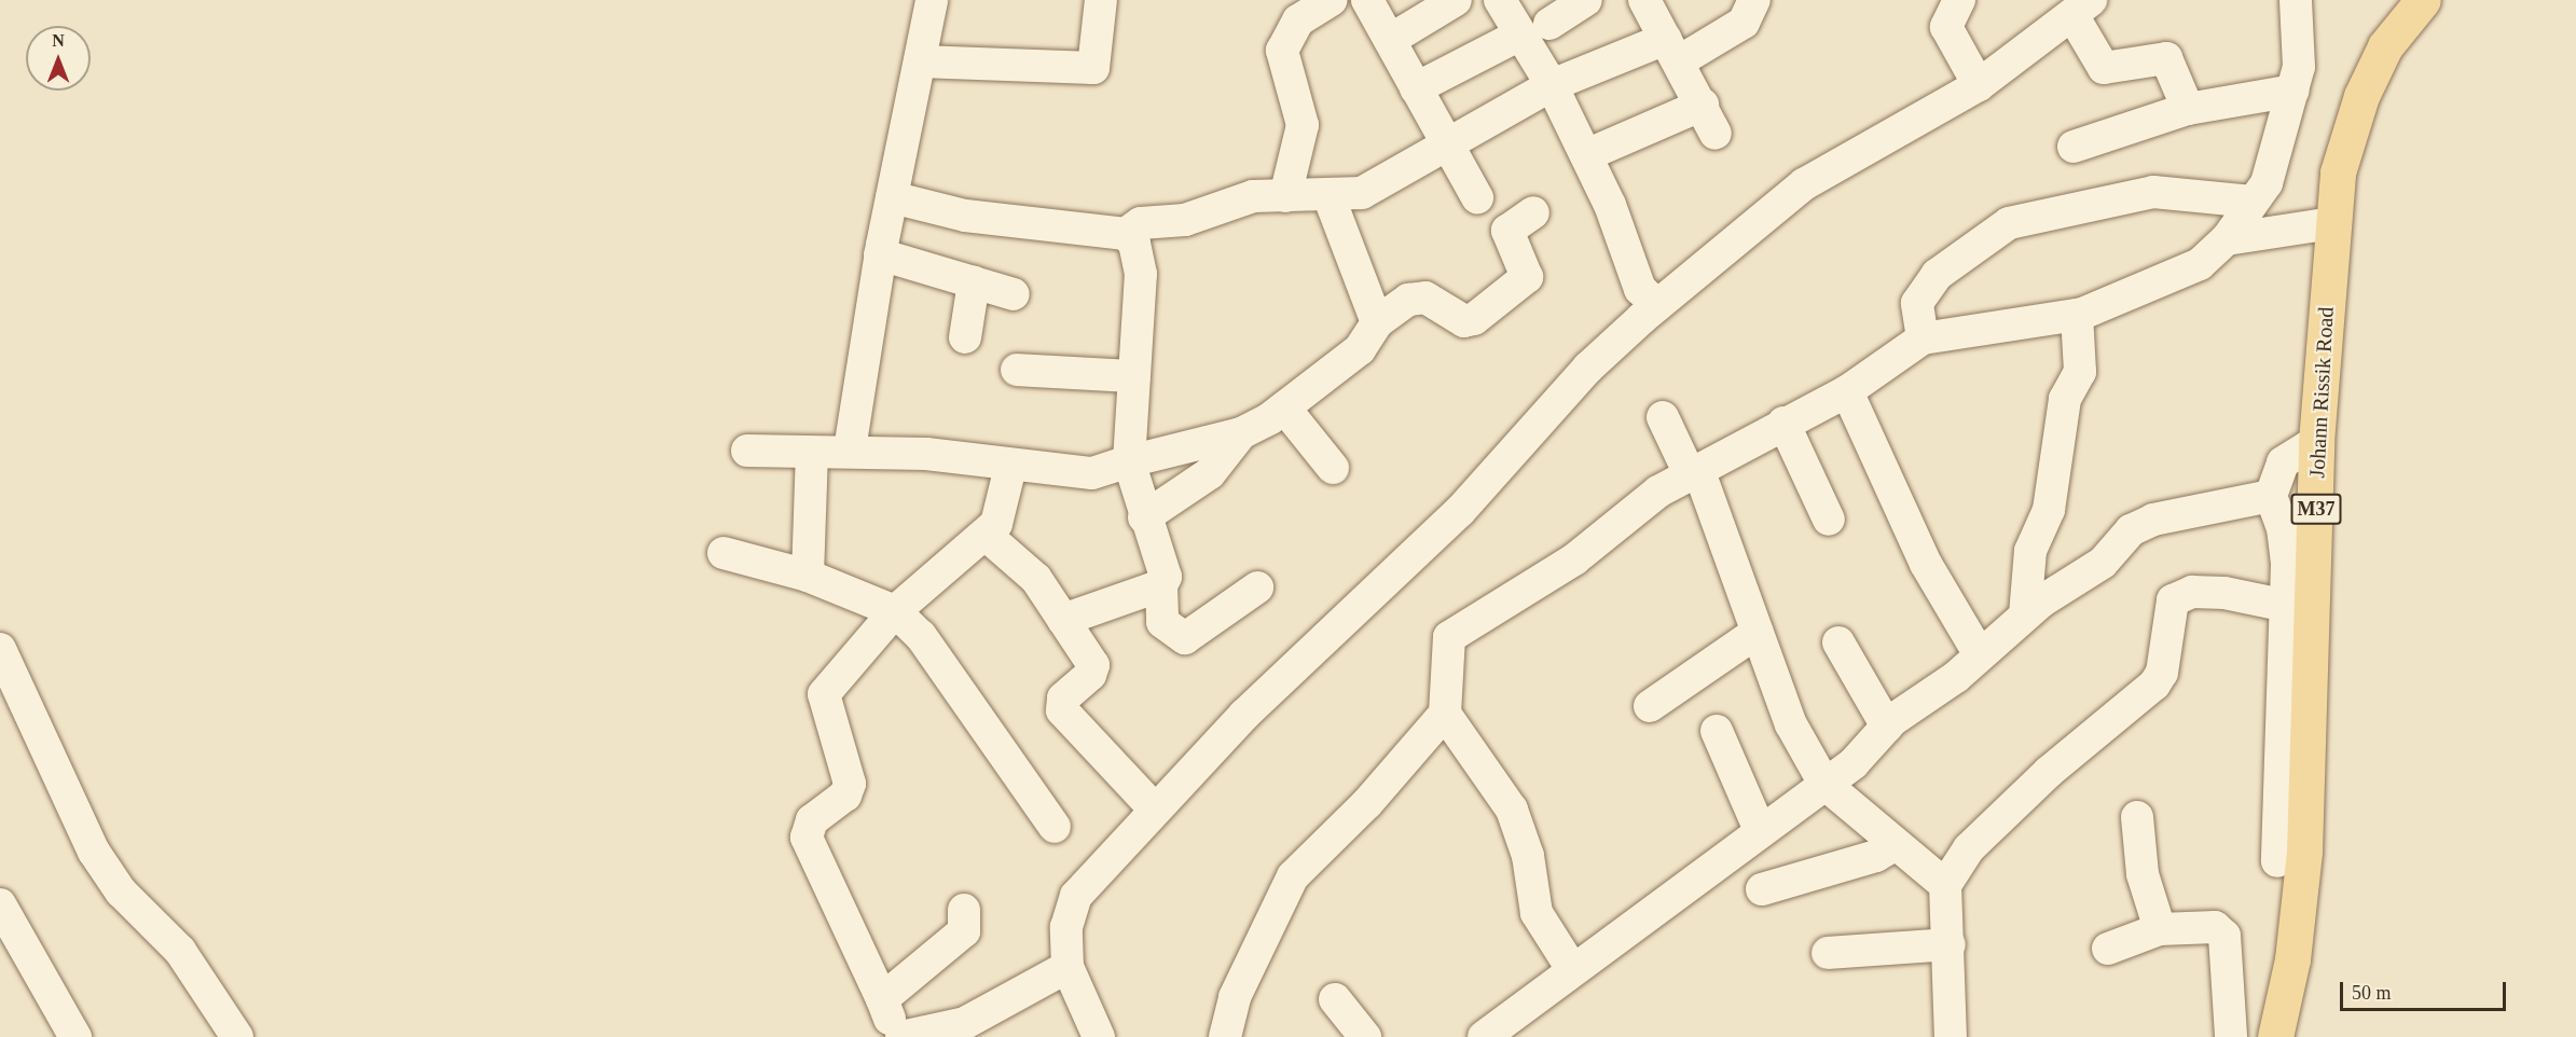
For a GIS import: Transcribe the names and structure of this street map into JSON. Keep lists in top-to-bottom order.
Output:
{
  "streets": {
    "main road": ["Johann Rissik Road", "M37"]
  },
  "scale_bar": "50 m",
  "north": "top"
}
